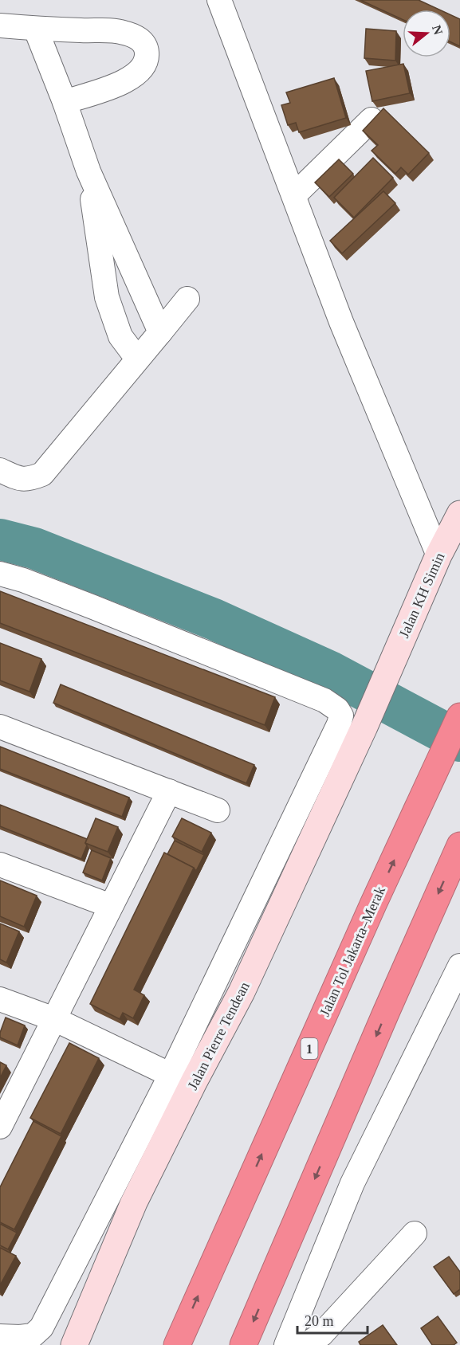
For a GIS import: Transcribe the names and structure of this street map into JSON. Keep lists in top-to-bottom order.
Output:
{
  "streets": {
    "highway": ["Jalan Tol Jakarta–Merak", "1"],
    "street": ["Jalan KH Simin", "Jalan Pierre Tendean"]
  },
  "crossings": [
    ["Jalan KH Simin", "Jalan Pierre Tendean"]
  ],
  "scale_bar": "20 m",
  "north": "right"
}
